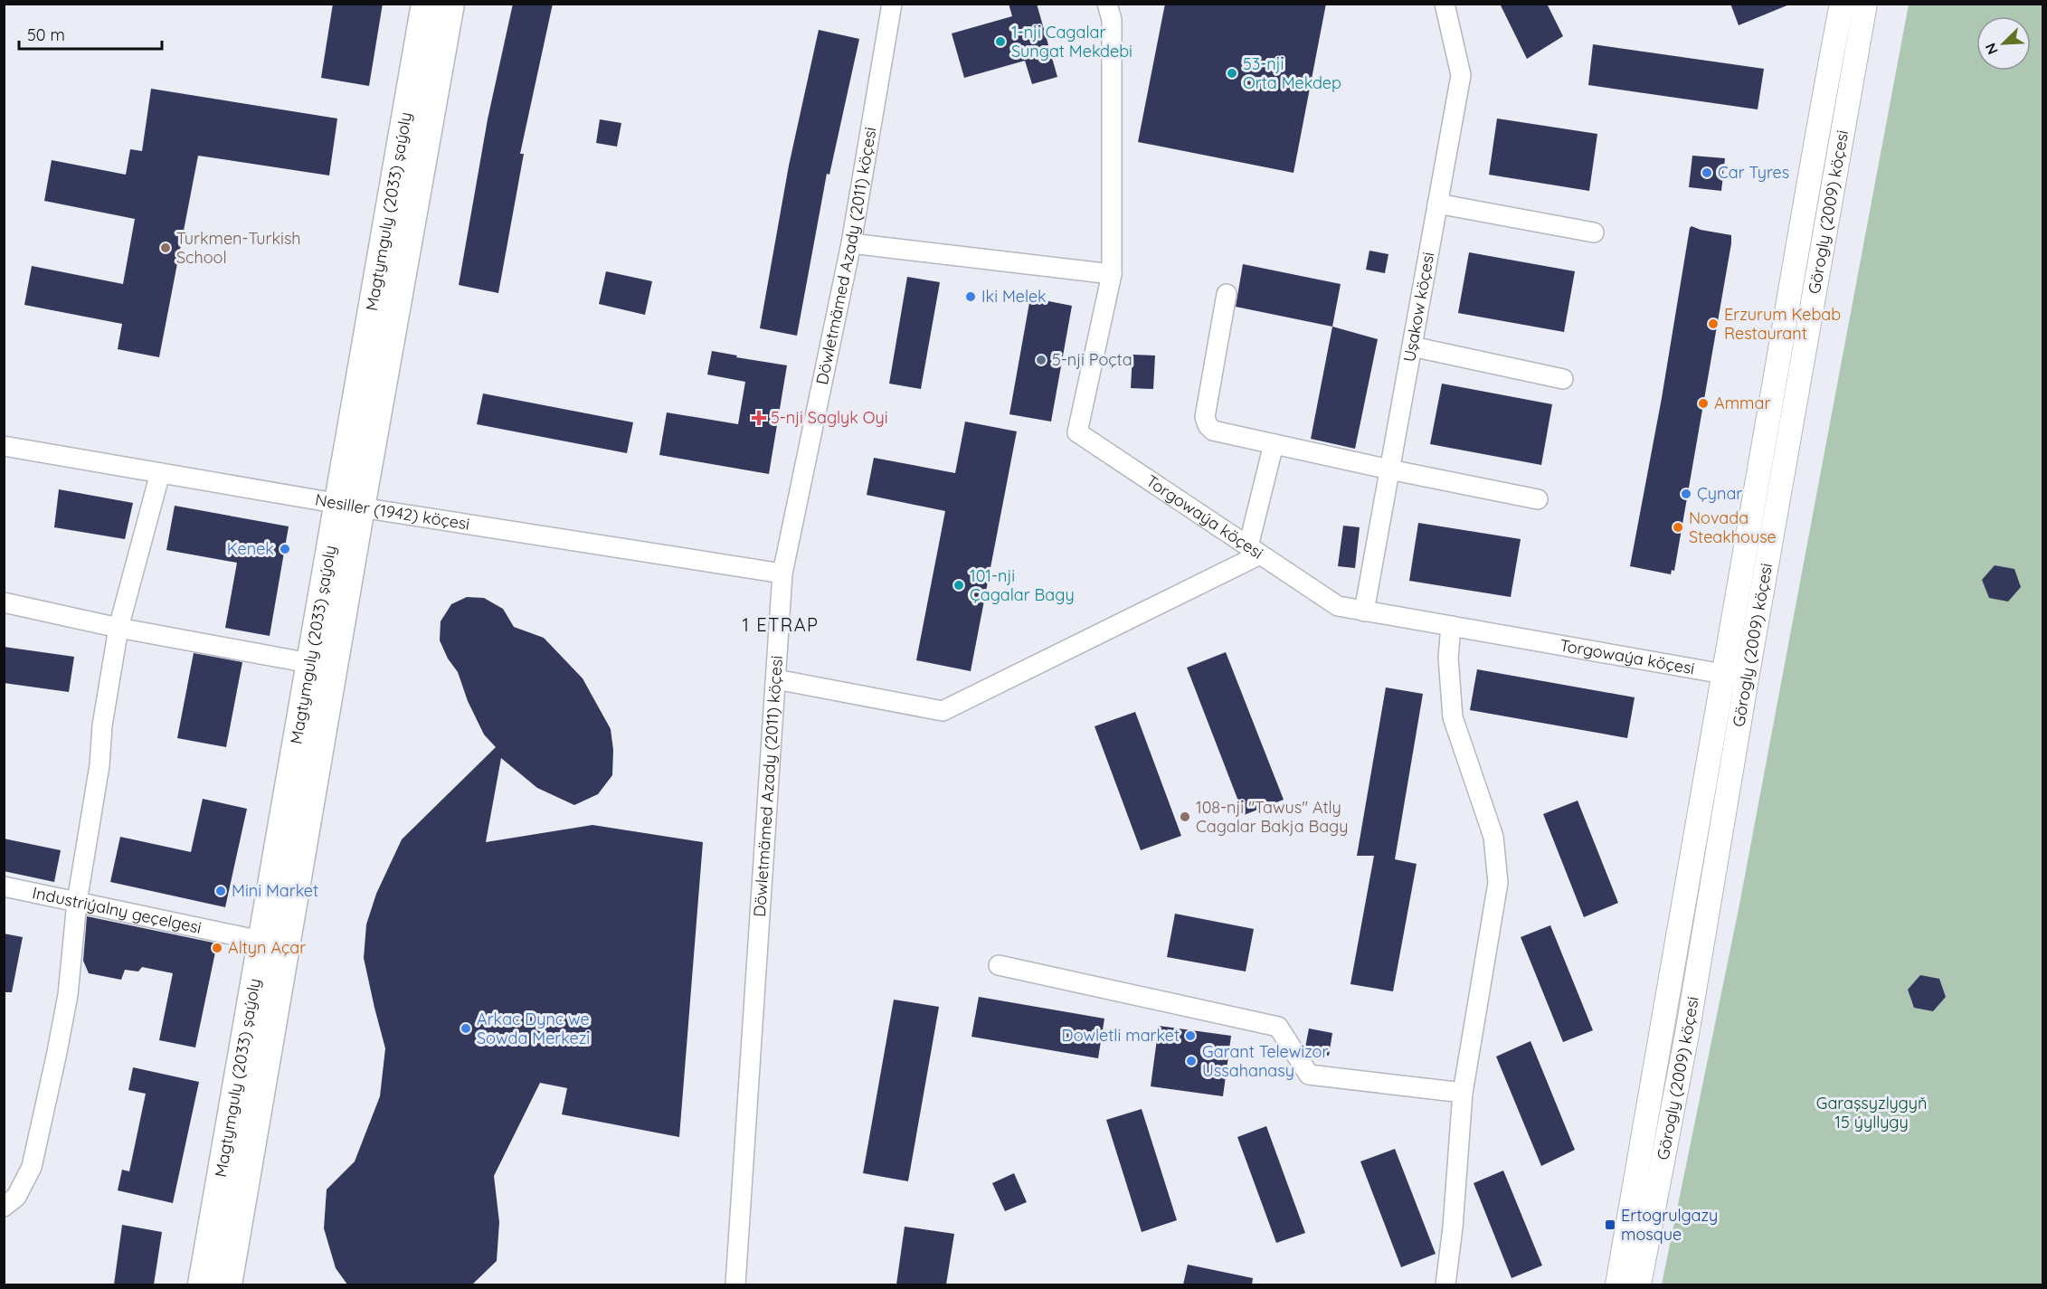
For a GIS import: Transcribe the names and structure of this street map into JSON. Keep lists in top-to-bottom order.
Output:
{
  "streets": {
    "main road": ["Magtymguly (2033) şaýoly"],
    "street": [
      "Görogly (2009) köçesi",
      "Döwletmämed Azady (2011) köçesi",
      "Uşakow köçesi",
      "Nesiller (1942) köçesi",
      "Torgowaýa köçesi",
      "Industriýalny geçelgesi"
    ]
  },
  "crossings": [
    ["Magtymguly (2033) şaýoly", "Nesiller (1942) köçesi"],
    ["Magtymguly (2033) şaýoly", "Industriýalny geçelgesi"],
    ["Görogly (2009) köçesi", "Torgowaýa köçesi"],
    ["Döwletmämed Azady (2011) köçesi", "Nesiller (1942) köçesi"],
    ["Uşakow köçesi", "Torgowaýa köçesi"]
  ],
  "districts": ["1 ETRAP"],
  "parks": ["Garaşsyzlygyň 15 ýyllygy"],
  "places": {
    "other": [
      "1-nji Cagalar Sungat Mekdebi",
      "53-nji Orta Mekdep",
      "Car Tyres",
      "Turkmen-Turkish School",
      "Iki Melek",
      "Erzurum Kebab Restaurant",
      "5-nji Poçta",
      "Ammar",
      "Çynar",
      "Novada Steakhouse",
      "Kenek",
      "101-nji Çagalar Bagy",
      "108-nji \"Tawus\" Atly Cagalar Bakja Bagy",
      "Mini Market",
      "Altyn Açar",
      "Arkac Dync we Sowda Merkezi",
      "Dowletli market",
      "Garant Telewizor Ussahanasy"
    ],
    "health": ["5-nji Saglyk Oyi"],
    "transit": ["Ertogrulgazy mosque"]
  },
  "scale_bar": "50 m",
  "north": "bottom left"
}
